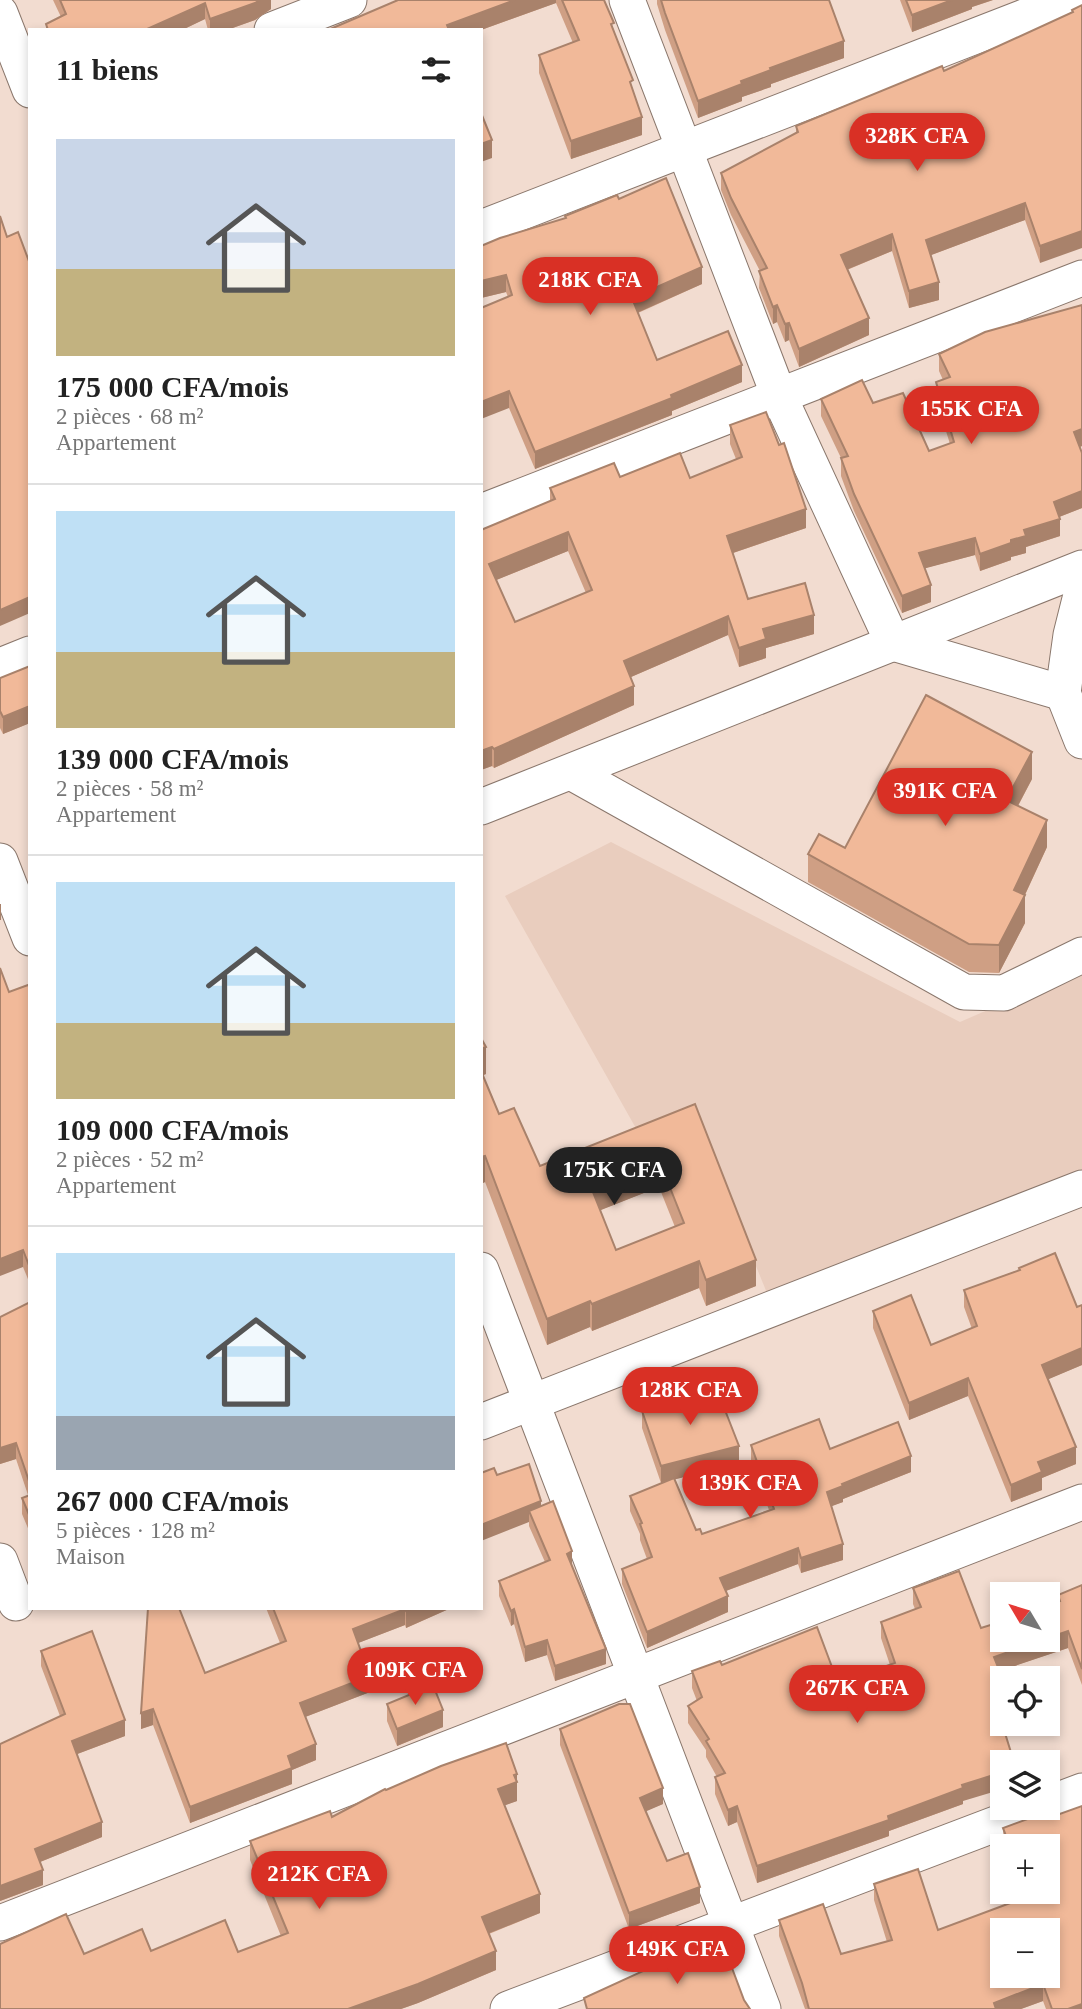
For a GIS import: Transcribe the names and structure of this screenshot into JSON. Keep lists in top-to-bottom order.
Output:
{
  "north": "top left",
  "page": {
    "heading": "11 biens",
    "list": [
      {
        "name": "175 000 CFA/mois",
        "note": "2 pièces · 68 m² · Appartement"
      },
      {
        "name": "139 000 CFA/mois",
        "note": "2 pièces · 58 m² · Appartement"
      },
      {
        "name": "109 000 CFA/mois",
        "note": "2 pièces · 52 m² · Appartement"
      },
      {
        "name": "267 000 CFA/mois",
        "note": "5 pièces · 128 m² · Maison"
      }
    ],
    "price": [
      "328K CFA",
      "218K CFA",
      "155K CFA",
      "391K CFA",
      "175K CFA",
      "128K CFA",
      "139K CFA",
      "109K CFA",
      "267K CFA",
      "212K CFA",
      "149K CFA"
    ],
    "map_buttons": ["+", "−"]
  }
}
